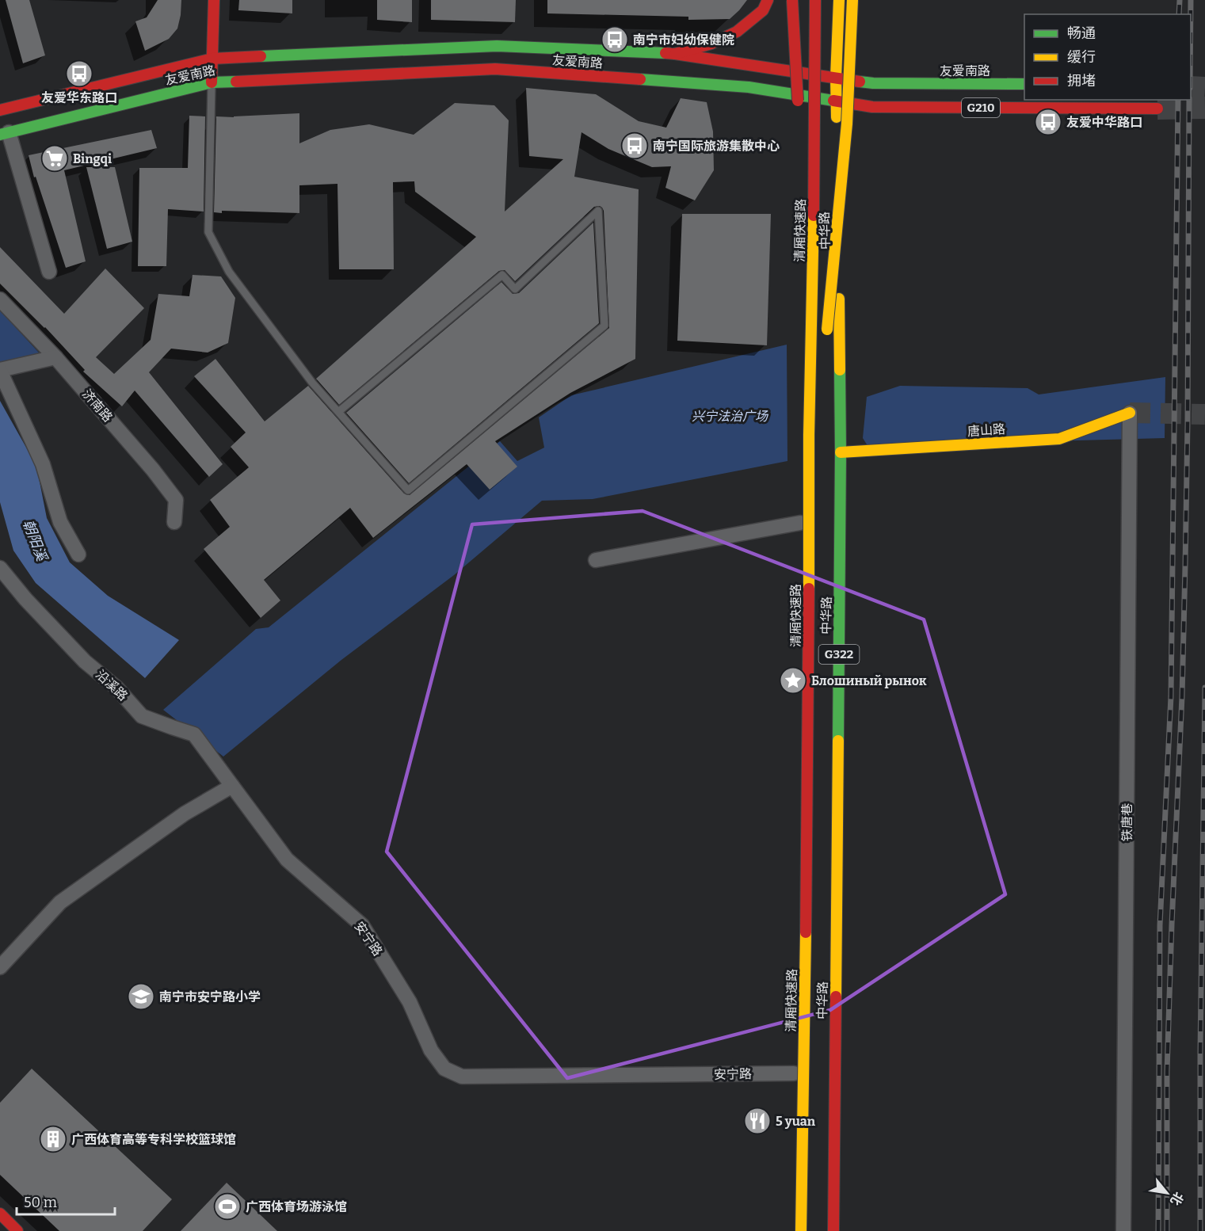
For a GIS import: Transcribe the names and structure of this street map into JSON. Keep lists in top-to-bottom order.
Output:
{
  "streets": {
    "main road": [
      "友爱南路",
      "G210",
      "清厢快速路",
      "中华路",
      "唐山路",
      "G322"
    ],
    "street": [
      "济南路",
      "沿溪路",
      "铁唐巷",
      "安宁路"
    ]
  },
  "crossings": [
    ["友爱南路", "中华路"],
    ["中华路", "唐山路"],
    ["中华路", "安宁路"],
    ["唐山路", "铁唐巷"],
    ["沿溪路", "安宁路"]
  ],
  "water": ["朝阳溪"],
  "parks": ["兴宁法治广场"],
  "places": {
    "bus stop": [
      "南宁市妇幼保健院",
      "友爱华东路口",
      "友爱中华路口",
      "南宁国际旅游集散中心"
    ],
    "supermarket": ["Bingqi"],
    "place": ["Блошиный рынок"],
    "school or university": ["南宁市安宁路小学"],
    "restaurant": ["5 yuan"],
    "building": ["广西体育高等专科学校篮球馆"],
    "sports": ["广西体育场游泳馆"]
  },
  "legend": ["畅通", "缓行", "拥堵"],
  "scale_bar": "50 m",
  "north": "bottom right"
}
